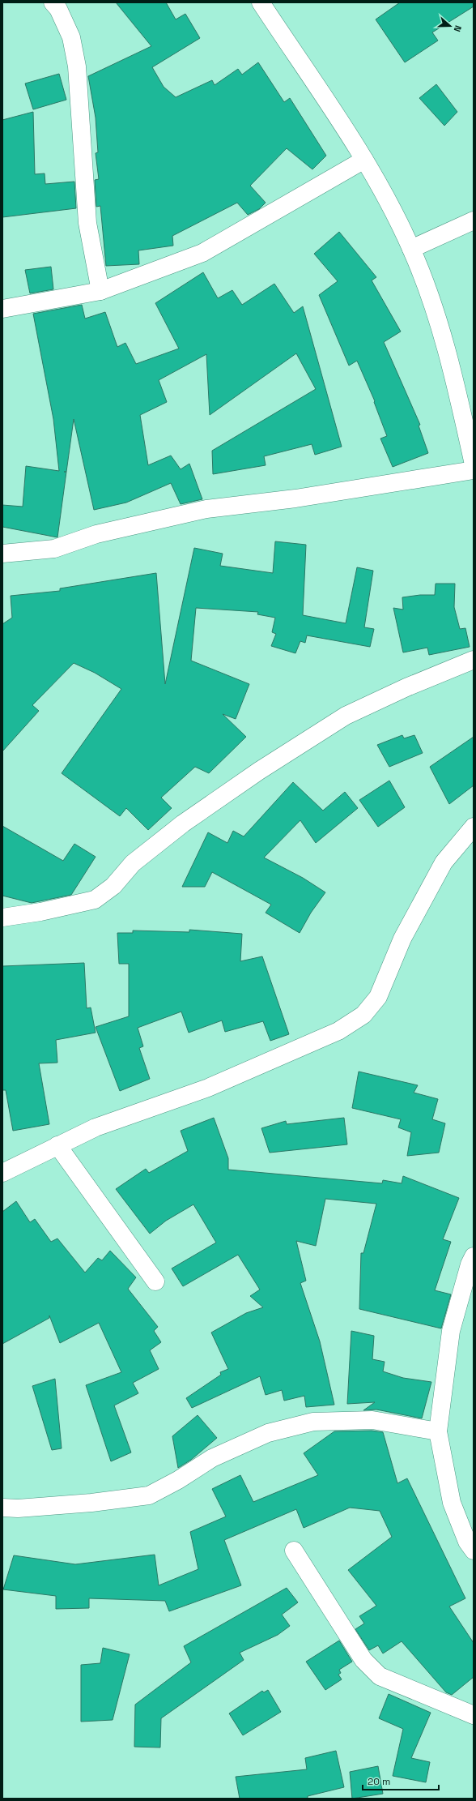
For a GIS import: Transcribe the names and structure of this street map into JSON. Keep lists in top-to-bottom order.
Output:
{
  "scale_bar": "20 m",
  "north": "right"
}
